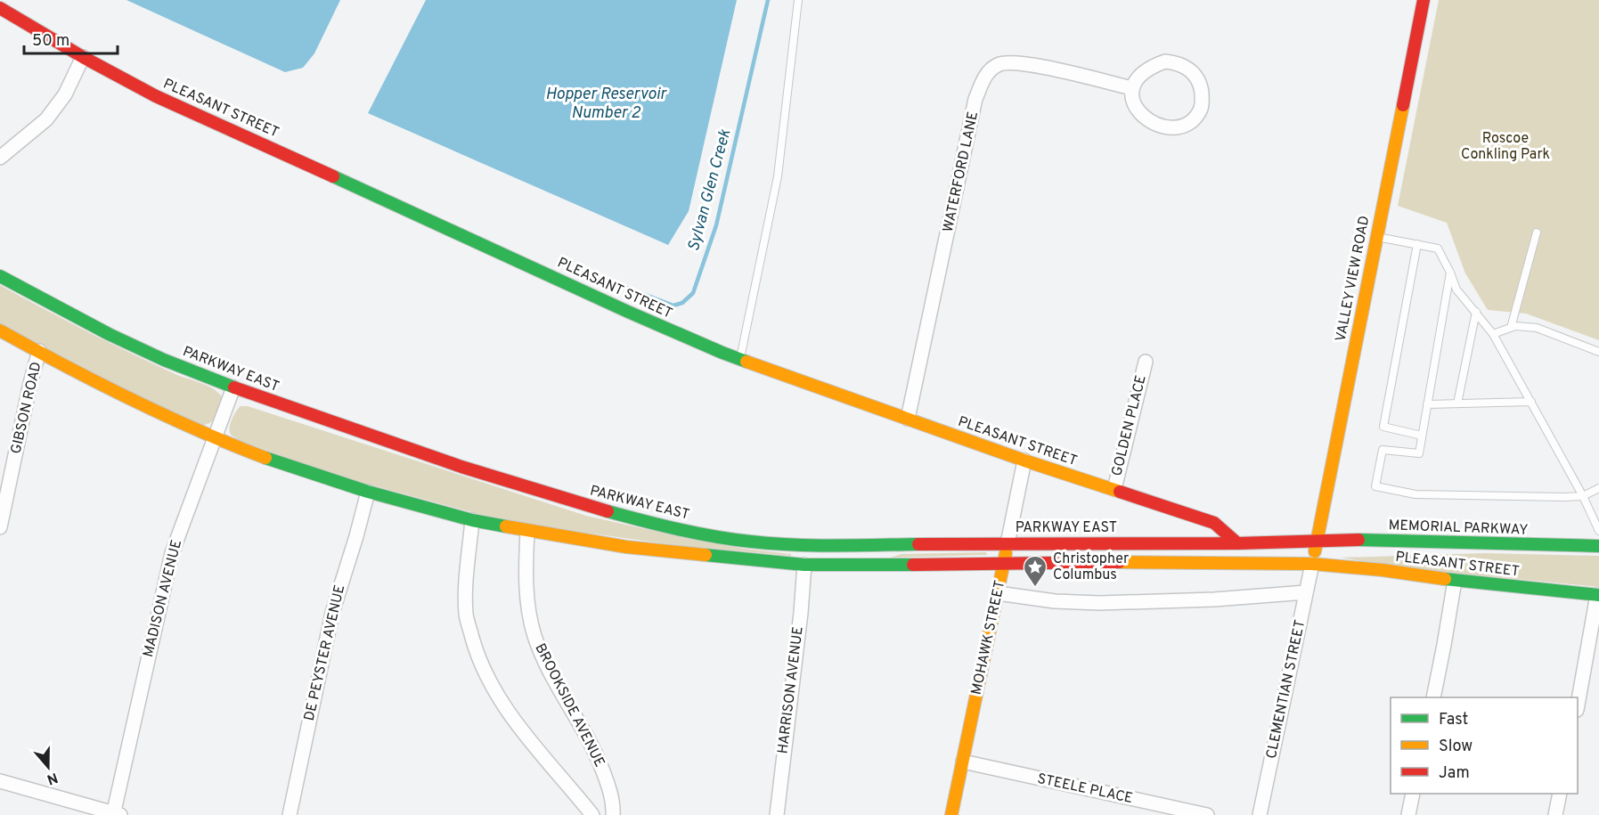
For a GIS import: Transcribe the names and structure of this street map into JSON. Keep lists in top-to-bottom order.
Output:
{
  "streets": {
    "street": [
      "PLEASANT STREET",
      "WATERFORD LANE",
      "VALLEY VIEW ROAD",
      "PARKWAY EAST",
      "GIBSON ROAD",
      "GOLDEN PLACE",
      "MEMORIAL PARKWAY",
      "MADISON AVENUE",
      "MOHAWK STREET",
      "DE PEYSTER AVENUE",
      "CLEMENTIAN STREET",
      "HARRISON AVENUE",
      "BROOKSIDE AVENUE",
      "STEELE PLACE"
    ]
  },
  "crossings": [
    ["PLEASANT STREET", "WATERFORD LANE"],
    ["PLEASANT STREET", "VALLEY VIEW ROAD"],
    ["PLEASANT STREET", "PARKWAY EAST"],
    ["PLEASANT STREET", "GOLDEN PLACE"],
    ["PLEASANT STREET", "MOHAWK STREET"],
    ["PLEASANT STREET", "CLEMENTIAN STREET"],
    ["VALLEY VIEW ROAD", "PARKWAY EAST"],
    ["VALLEY VIEW ROAD", "MEMORIAL PARKWAY"],
    ["VALLEY VIEW ROAD", "CLEMENTIAN STREET"],
    ["PARKWAY EAST", "MEMORIAL PARKWAY"],
    ["PARKWAY EAST", "MADISON AVENUE"],
    ["PARKWAY EAST", "MOHAWK STREET"],
    ["MOHAWK STREET", "STEELE PLACE"]
  ],
  "water": ["Hopper Reservoir Number 2", "Sylvan Glen Creek"],
  "parks": ["Roscoe Conkling Park"],
  "places": {
    "place": ["Christopher Columbus"]
  },
  "legend": ["Fast", "Slow", "Jam"],
  "scale_bar": "50 m",
  "north": "bottom"
}
